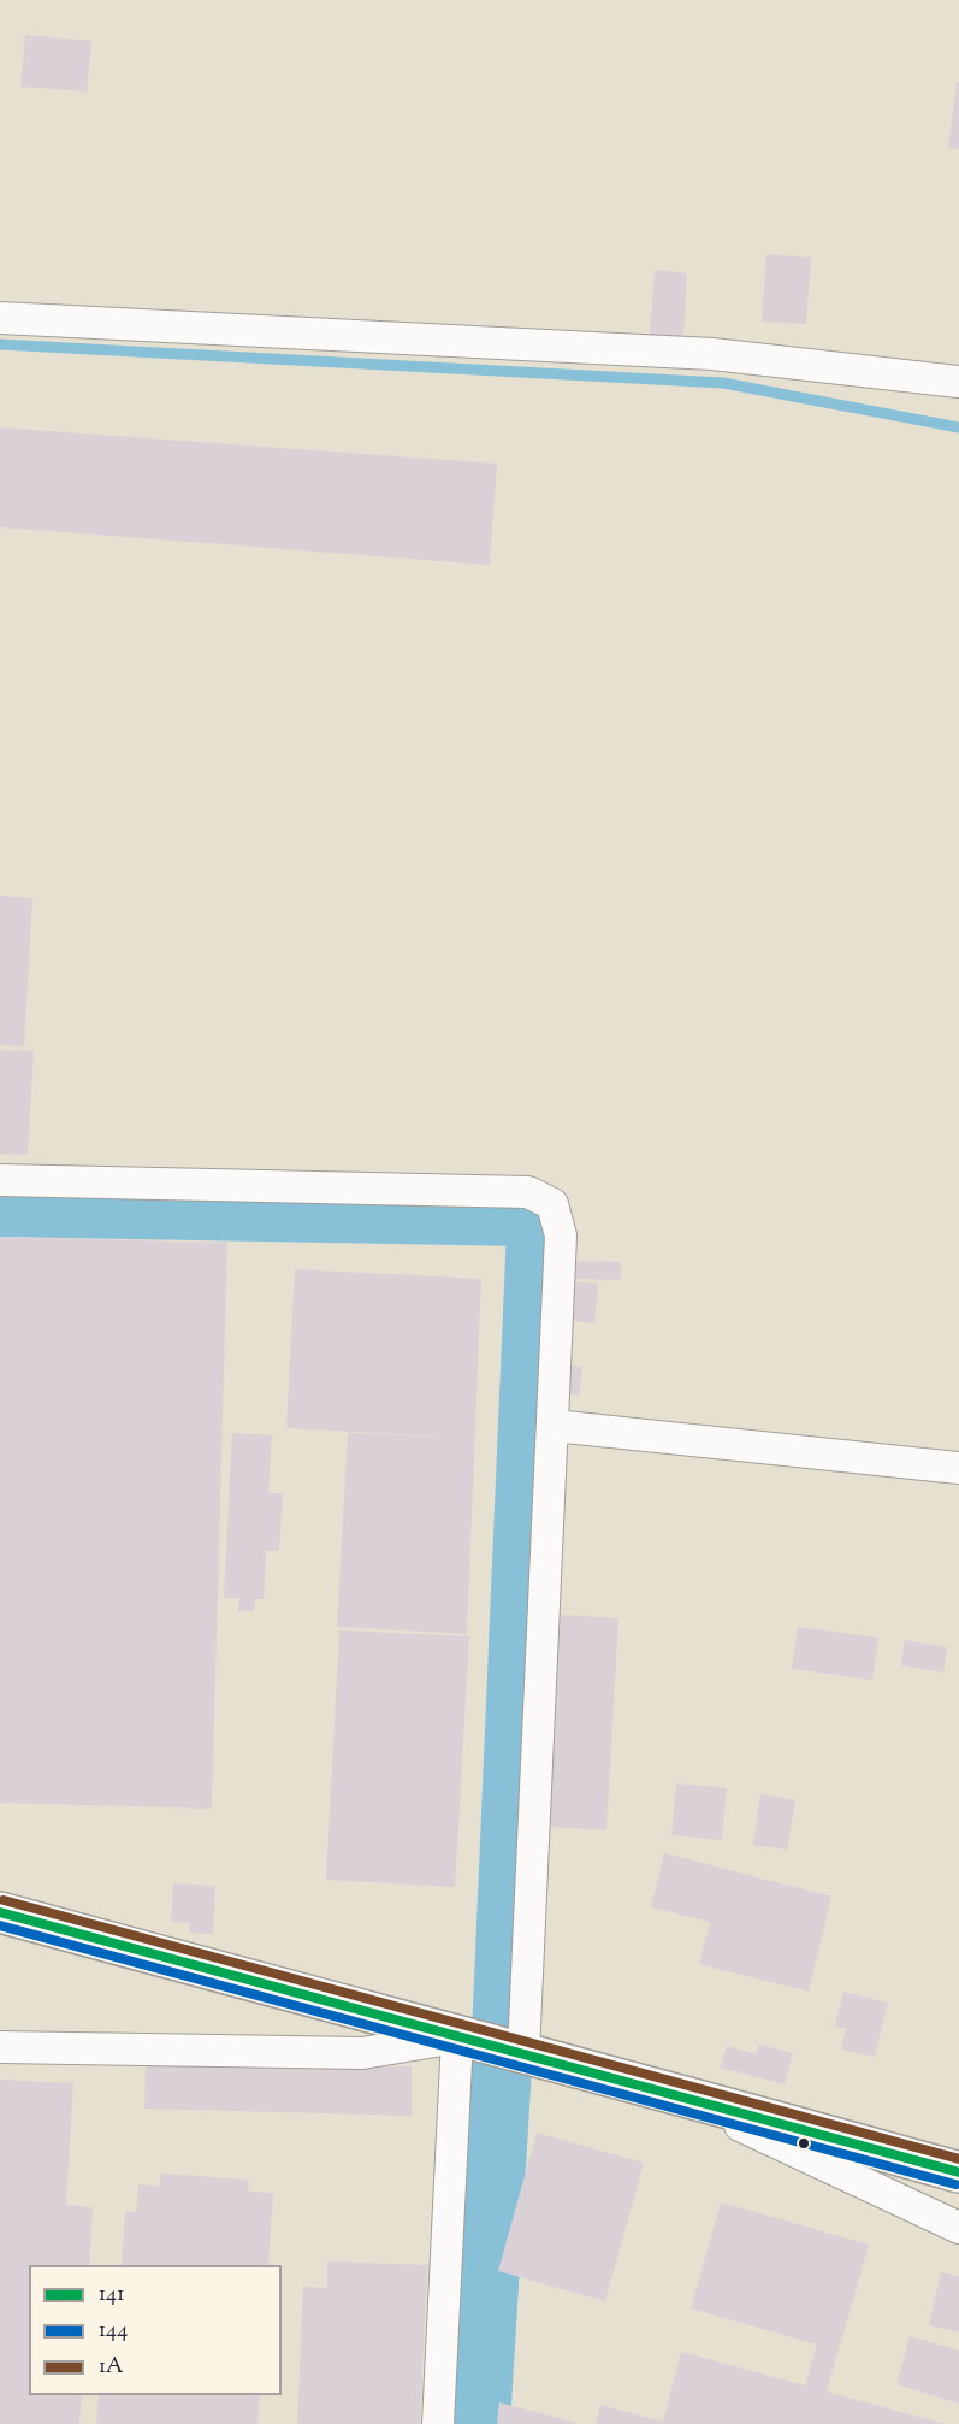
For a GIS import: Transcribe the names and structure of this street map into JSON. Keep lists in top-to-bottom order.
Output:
{
  "lines": ["transit line 1A", "transit line 141", "transit line 144"],
  "legend": ["141", "144", "1A"]
}
